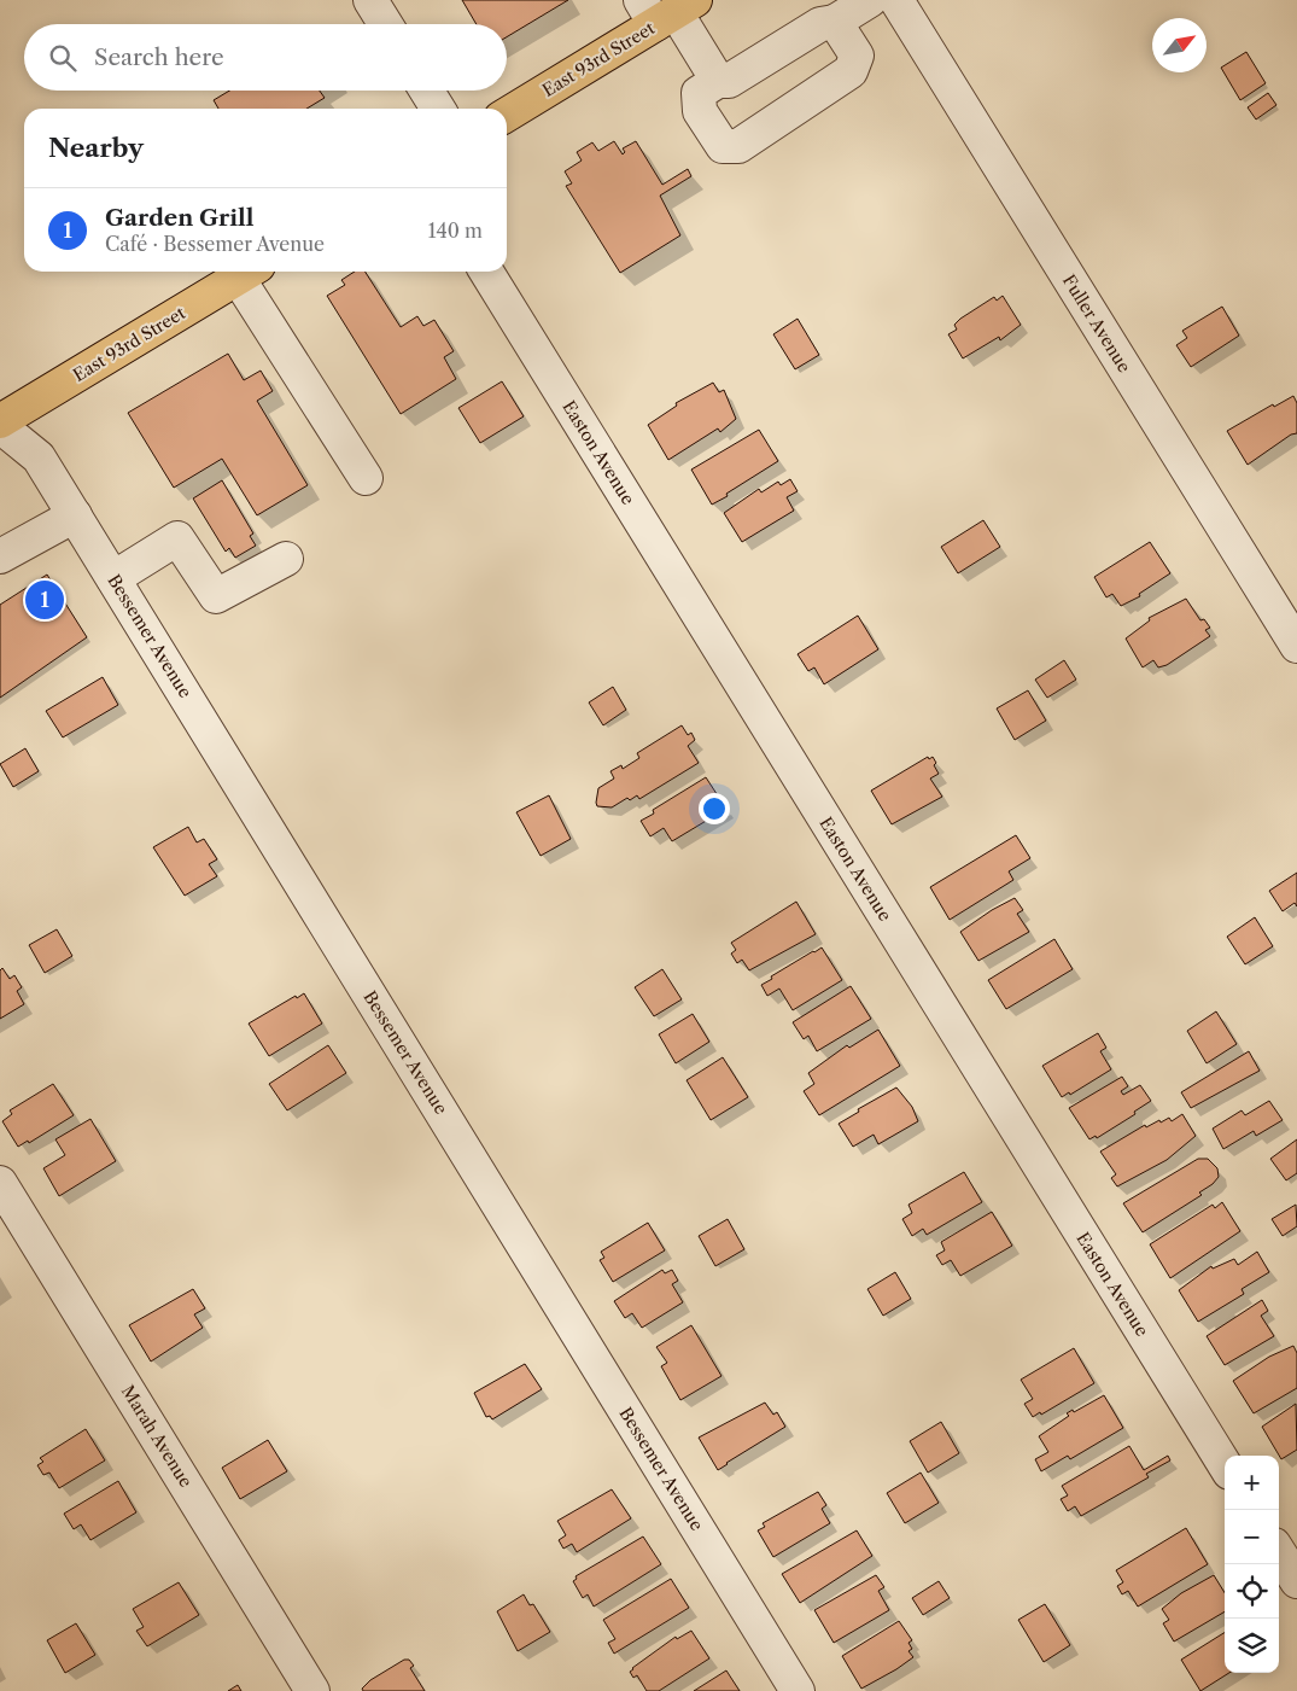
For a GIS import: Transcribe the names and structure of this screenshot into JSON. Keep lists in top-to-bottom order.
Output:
{
  "streets": {
    "main road": ["East 93rd Street"],
    "street": [
      "Fuller Avenue",
      "Easton Avenue",
      "Bessemer Avenue",
      "Marah Avenue"
    ]
  },
  "north": "top right",
  "page": {
    "search": "Search here",
    "heading": "Nearby",
    "list": [
      {
        "mark": "1",
        "name": "Garden Grill",
        "note": "Café · Bessemer Avenue",
        "value": "140 m"
      }
    ],
    "pins": "1",
    "map_buttons": ["+", "−"]
  }
}
